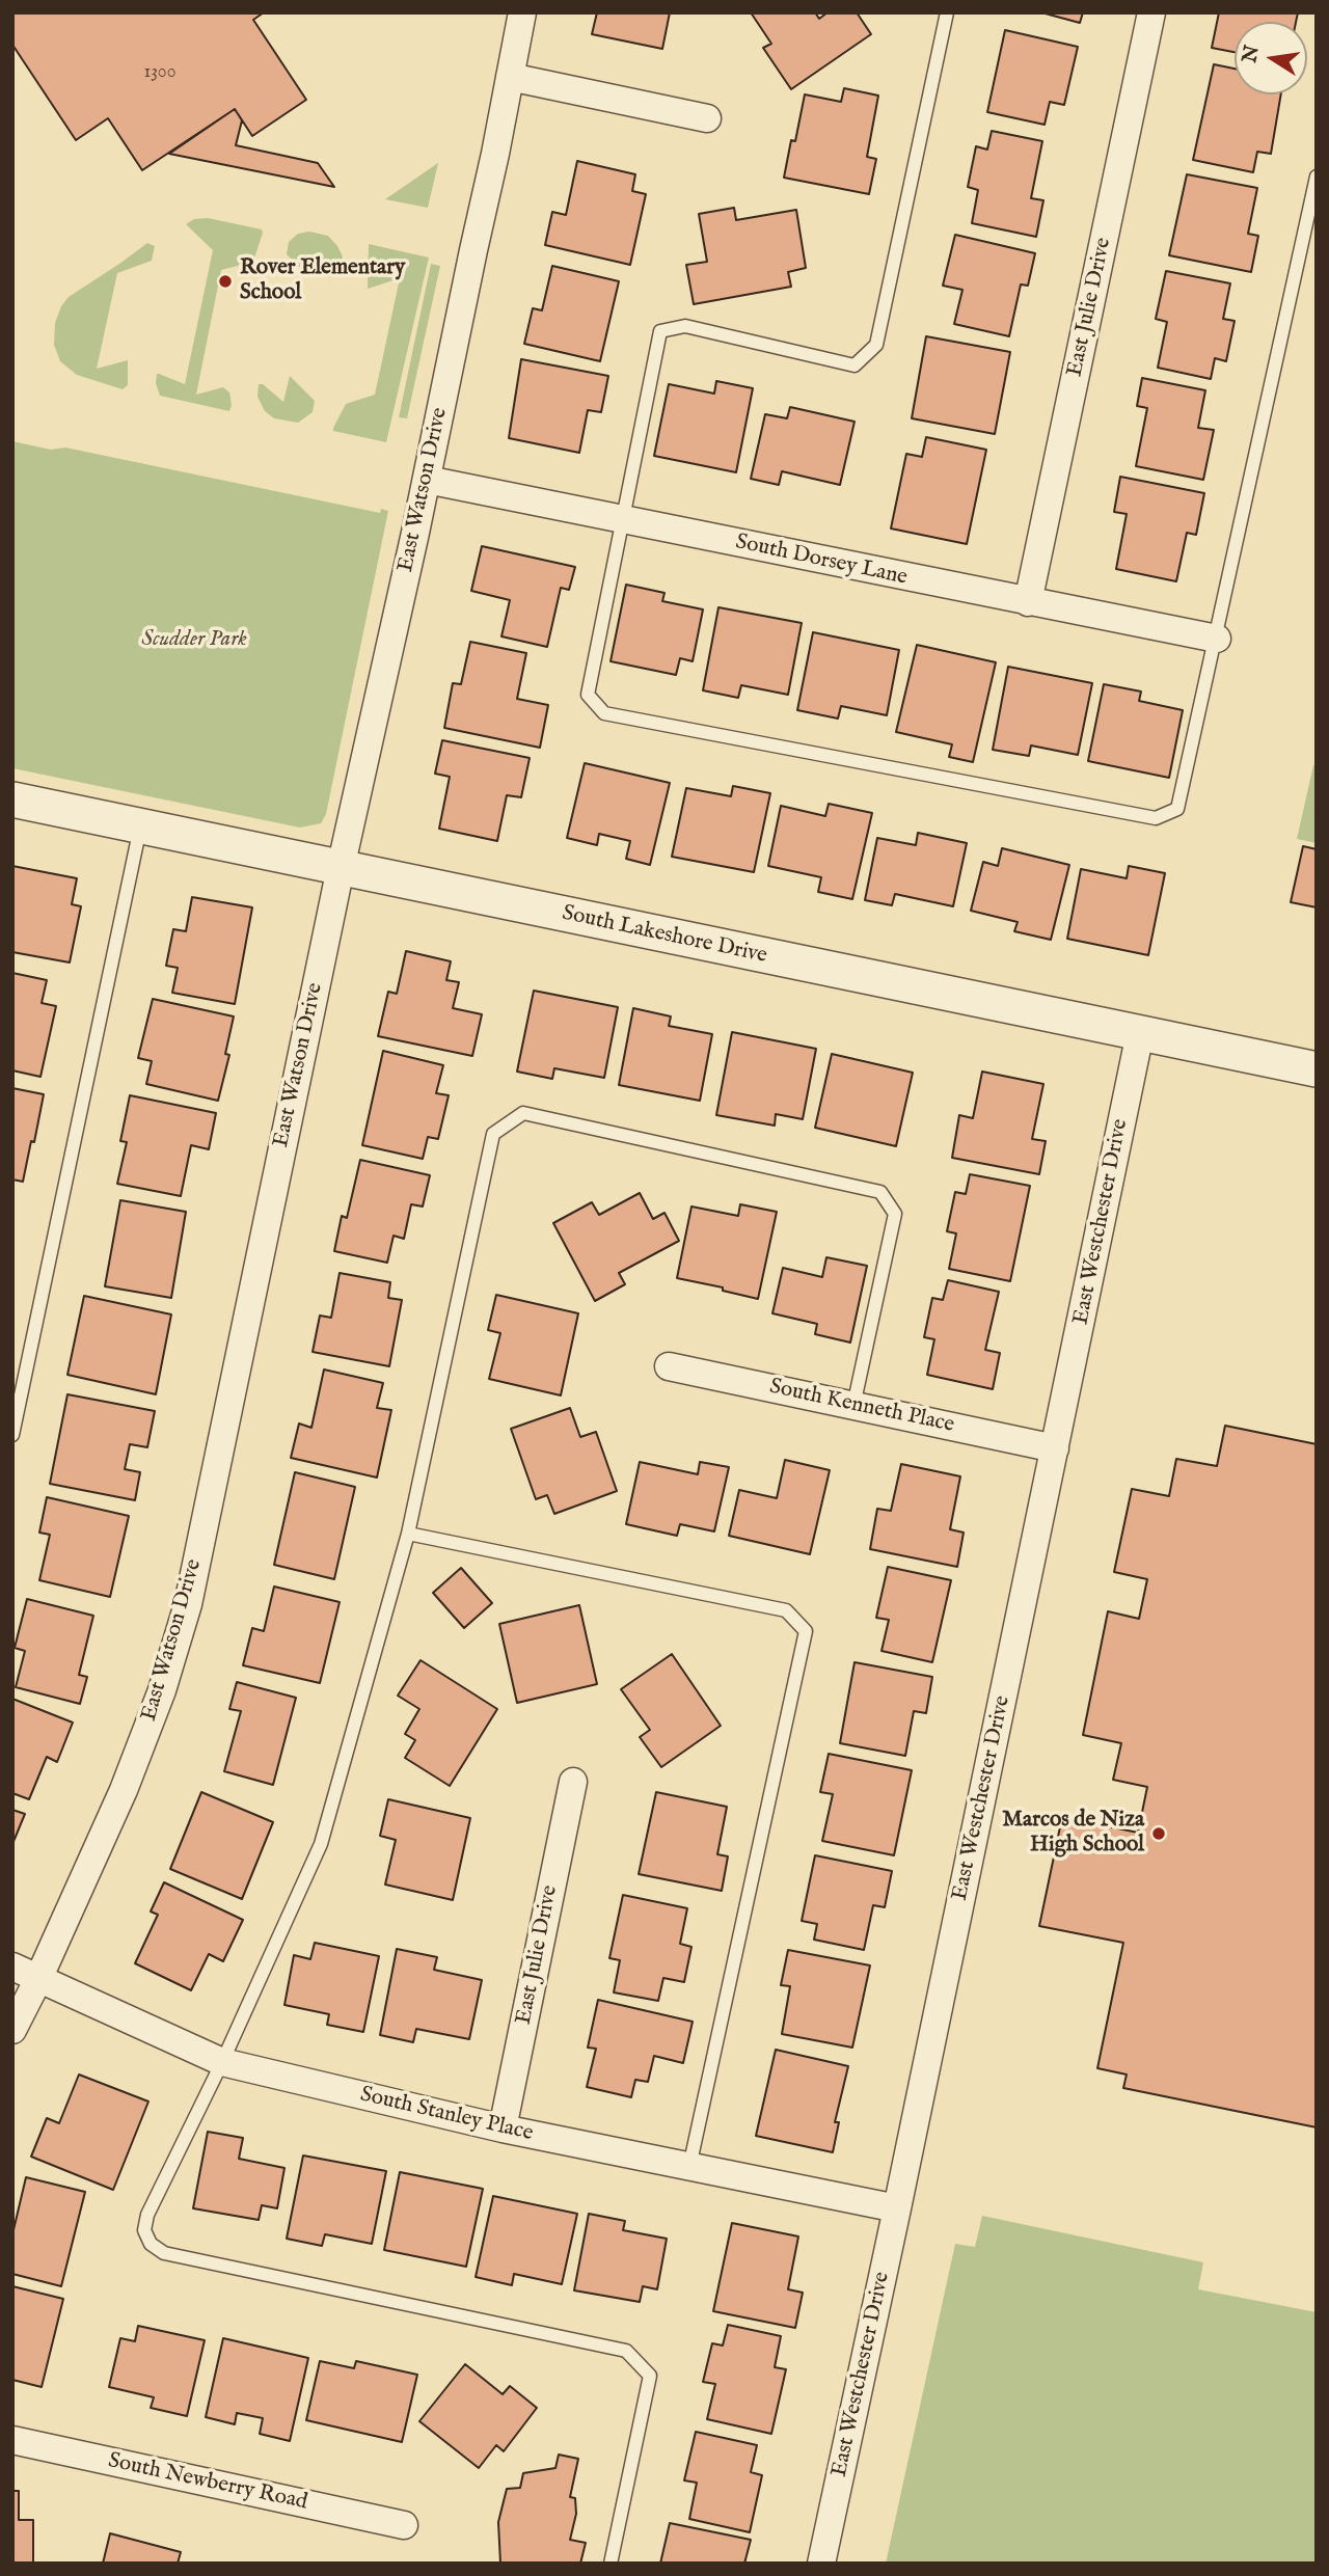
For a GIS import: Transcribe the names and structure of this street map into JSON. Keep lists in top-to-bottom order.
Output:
{
  "streets": {
    "street": [
      "East Julie Drive",
      "East Watson Drive",
      "South Dorsey Lane",
      "South Lakeshore Drive",
      "East Westchester Drive",
      "South Kenneth Place",
      "South Stanley Place",
      "South Newberry Road"
    ]
  },
  "crossings": [
    ["East Julie Drive", "South Dorsey Lane"],
    ["East Julie Drive", "South Stanley Place"],
    ["East Watson Drive", "South Dorsey Lane"],
    ["East Watson Drive", "South Lakeshore Drive"],
    ["East Watson Drive", "South Stanley Place"],
    ["South Lakeshore Drive", "East Westchester Drive"],
    ["East Westchester Drive", "South Kenneth Place"],
    ["East Westchester Drive", "South Stanley Place"]
  ],
  "parks": ["Scudder Park"],
  "places": ["Rover Elementary School", "Marcos de Niza High School"],
  "house_numbers": ["1300"],
  "north": "left"
}
